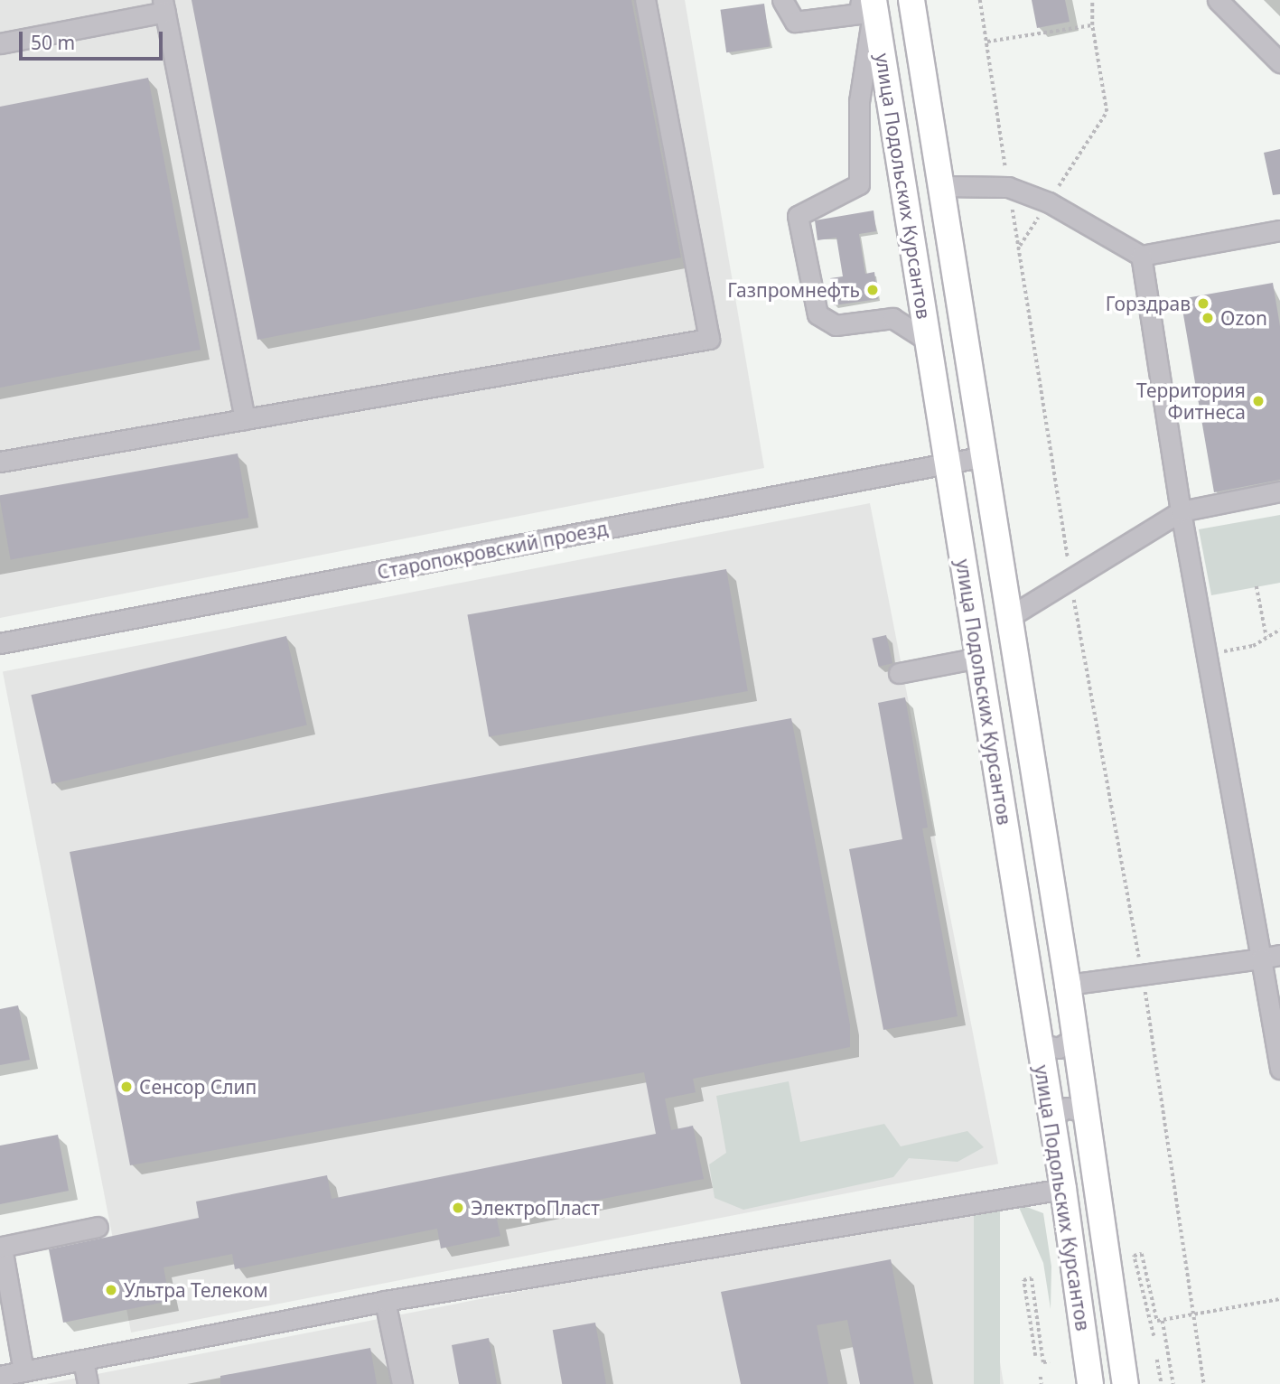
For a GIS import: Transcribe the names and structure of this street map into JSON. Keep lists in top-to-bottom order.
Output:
{
  "streets": {
    "main road": ["улица Подольских Курсантов"],
    "street": ["Старопокровский проезд"]
  },
  "crossings": [
    ["улица Подольских Курсантов", "Старопокровский проезд"]
  ],
  "places": [
    "Газпромнефть",
    "Горздрав",
    "Ozon",
    "Территория Фитнеса",
    "Сенсор Слип",
    "ЭлектроПласт",
    "Ультра Телеком"
  ],
  "scale_bar": "50 m"
}
